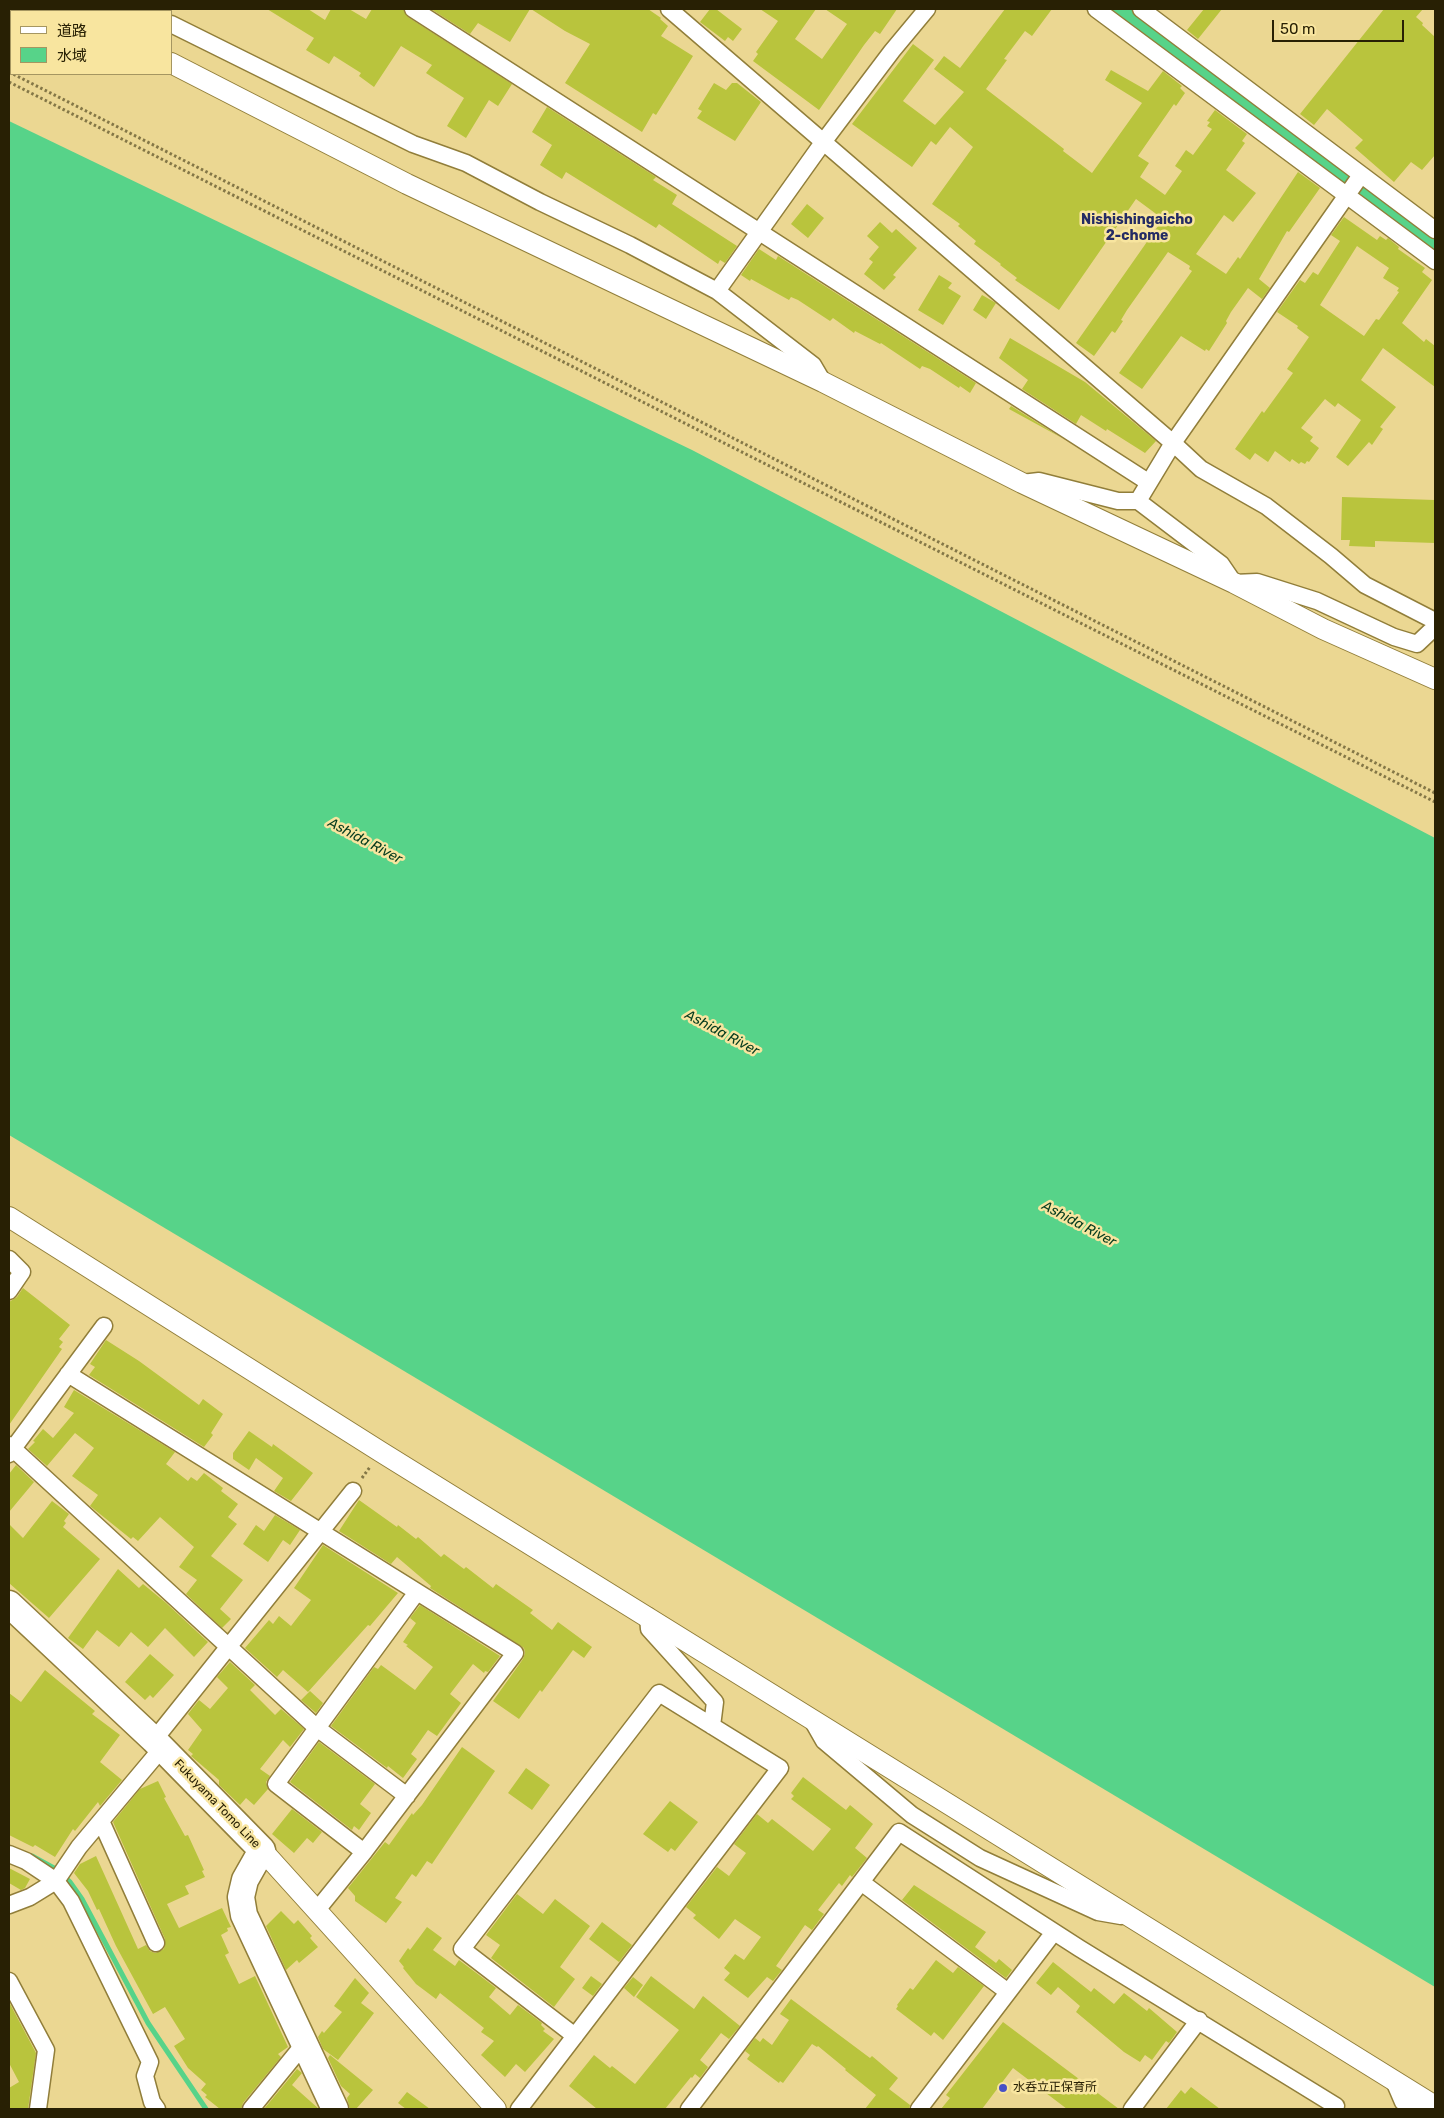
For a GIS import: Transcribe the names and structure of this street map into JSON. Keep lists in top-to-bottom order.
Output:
{
  "streets": {
    "main road": ["Fukuyama Tomo Line"]
  },
  "districts": ["Nishishingaicho 2-chome"],
  "water": ["Ashida River"],
  "places": ["水呑立正保育所"],
  "legend": ["道路", "水域"],
  "scale_bar": "50 m"
}
